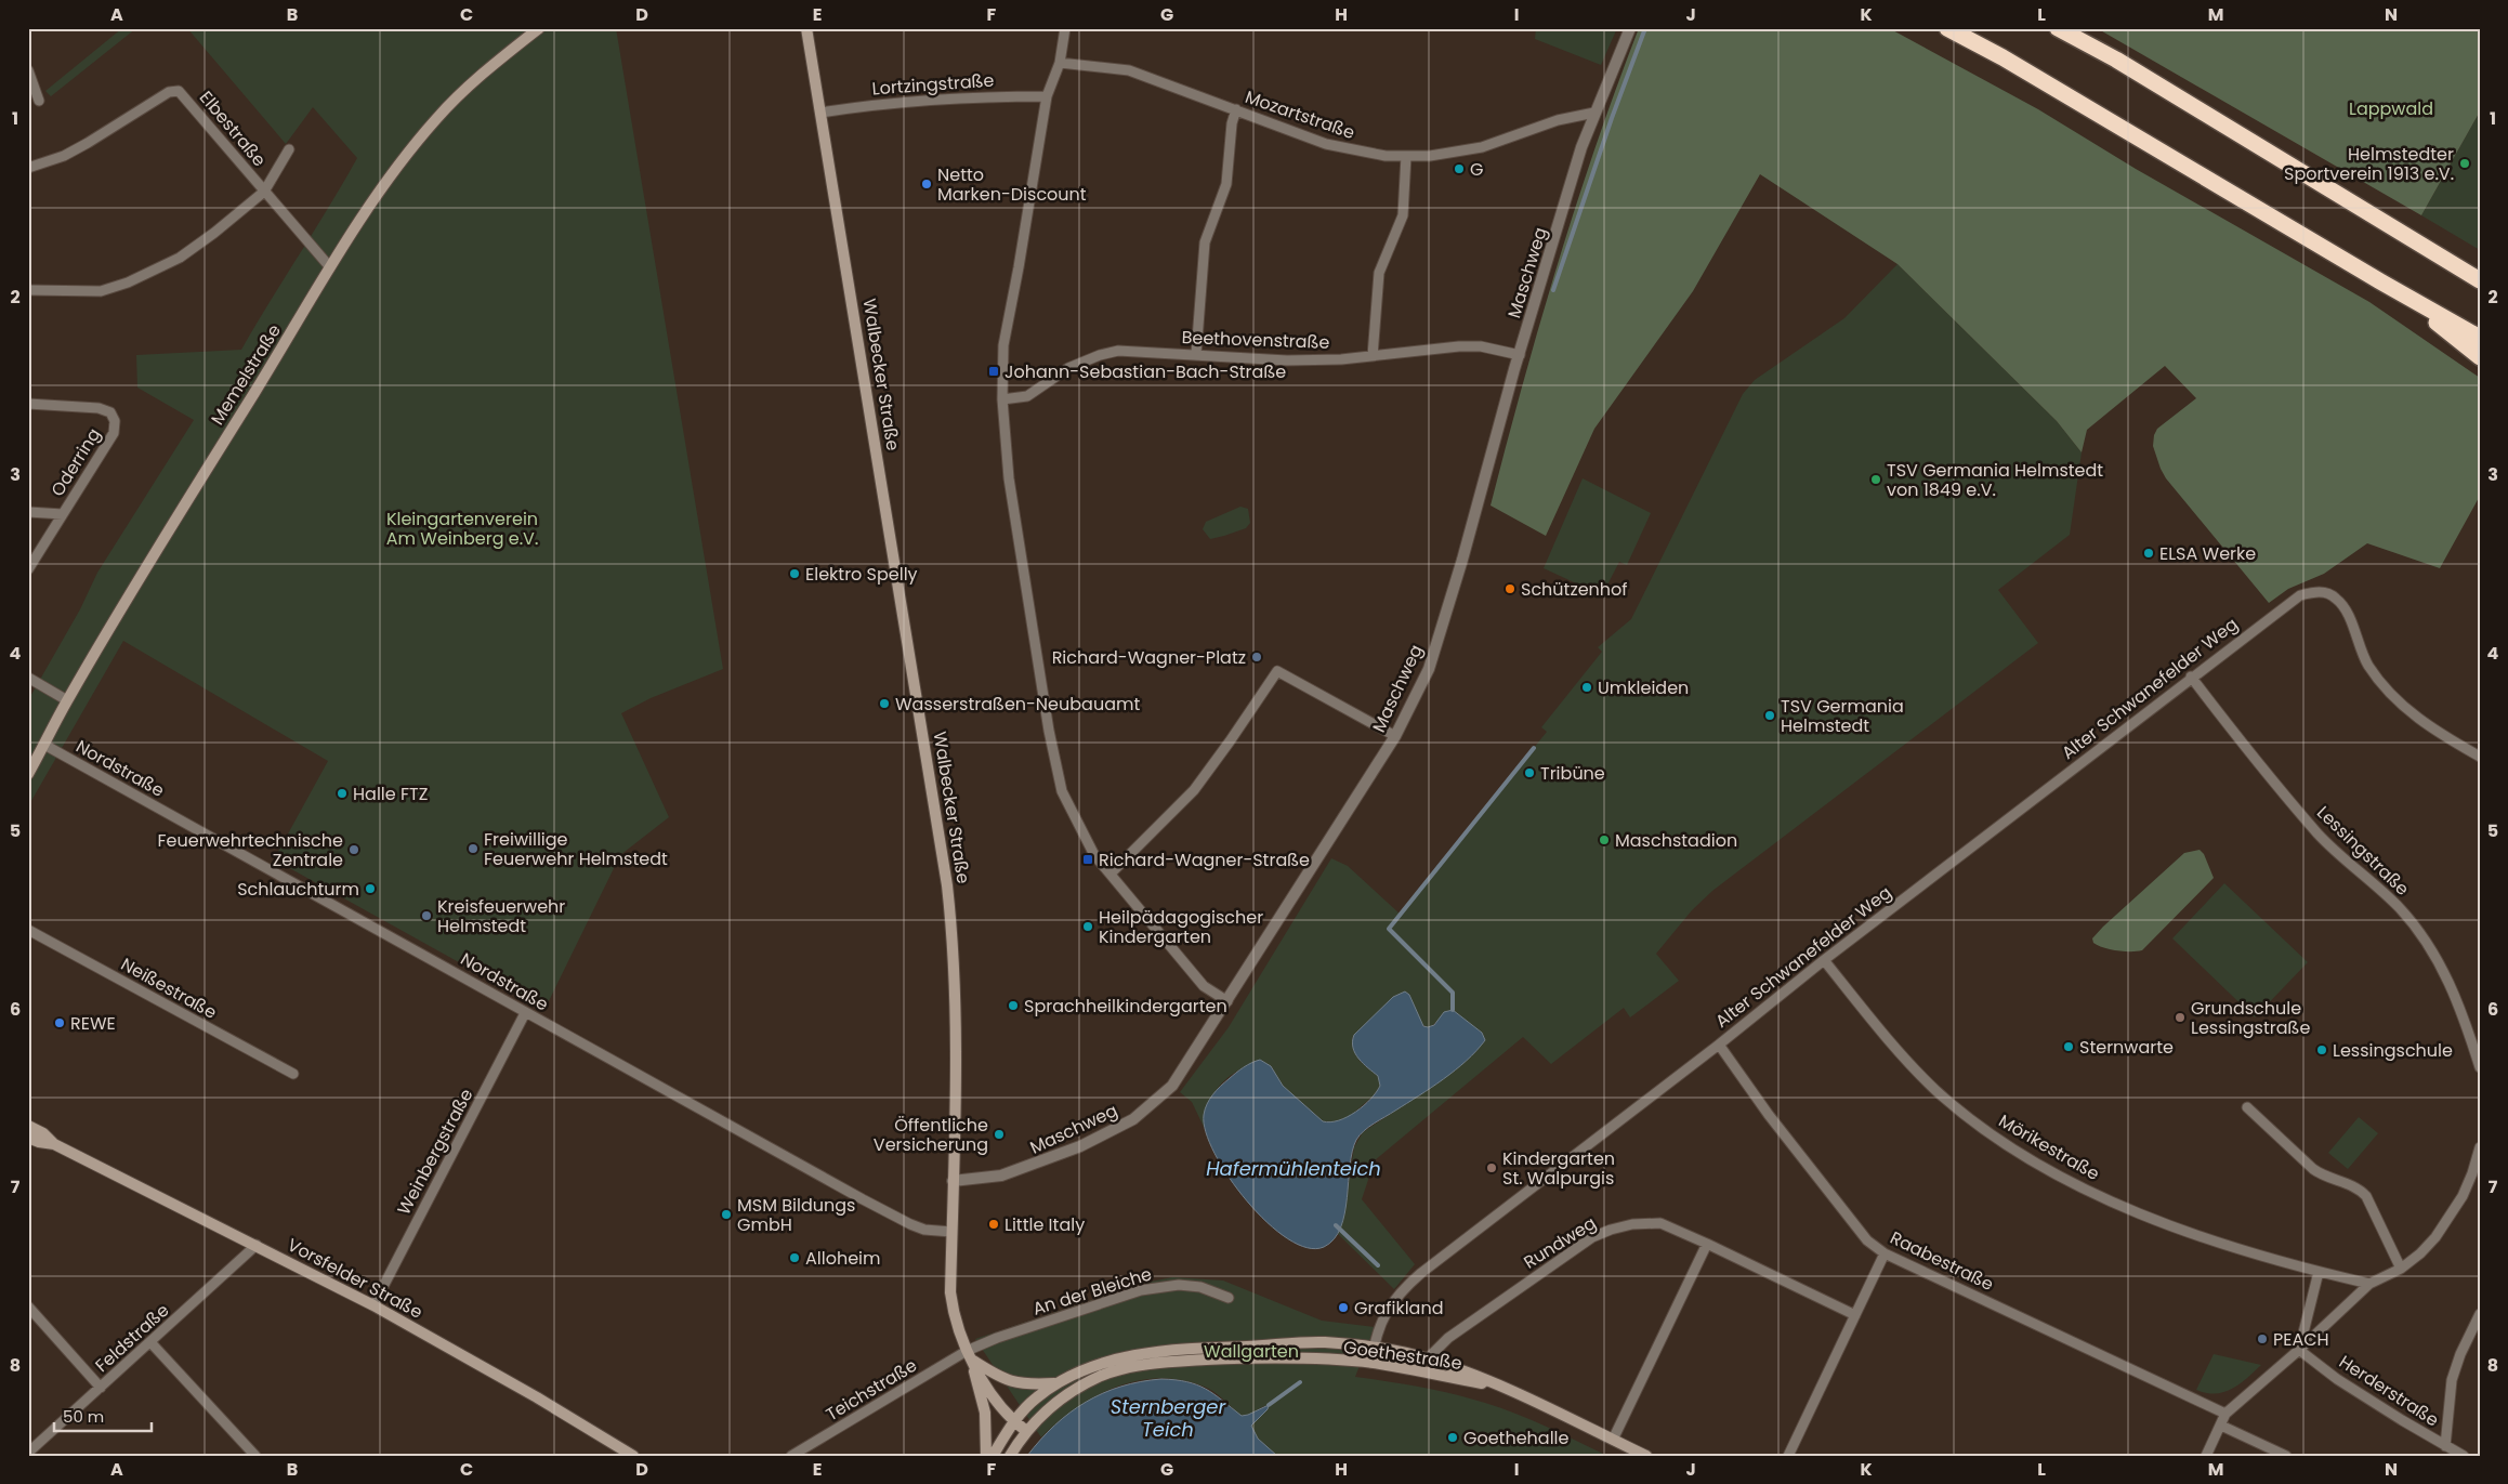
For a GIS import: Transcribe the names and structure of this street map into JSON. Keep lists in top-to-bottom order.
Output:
{
  "streets": {
    "main road": [
      "Memelstraße",
      "Walbecker Straße",
      "Vorsfelder Straße",
      "Goethestraße"
    ],
    "street": [
      "Lortzingstraße",
      "Mozartstraße",
      "Elbestraße",
      "Maschweg",
      "Beethovenstraße",
      "Oderring",
      "Alter Schwanefelder Weg",
      "Nordstraße",
      "Lessingstraße",
      "Neißestraße",
      "Mörikestraße",
      "Weinbergstraße",
      "Rundweg",
      "Raabestraße",
      "An der Bleiche",
      "Feldstraße",
      "Teichstraße",
      "Herderstraße"
    ]
  },
  "crossings": [
    ["Lortzingstraße", "Walbecker Straße"],
    ["Mozartstraße", "Maschweg"],
    ["Elbestraße", "Memelstraße"],
    ["Maschweg", "Beethovenstraße"],
    ["Maschweg", "Walbecker Straße"],
    ["Memelstraße", "Nordstraße"],
    ["Walbecker Straße", "Nordstraße"],
    ["Walbecker Straße", "An der Bleiche"],
    ["Walbecker Straße", "Goethestraße"],
    ["Walbecker Straße", "Teichstraße"],
    ["Alter Schwanefelder Weg", "Lessingstraße"],
    ["Alter Schwanefelder Weg", "Mörikestraße"],
    ["Alter Schwanefelder Weg", "Raabestraße"],
    ["Alter Schwanefelder Weg", "Goethestraße"],
    ["Nordstraße", "Weinbergstraße"],
    ["Weinbergstraße", "Vorsfelder Straße"],
    ["Rundweg", "Goethestraße"],
    ["Vorsfelder Straße", "Feldstraße"],
    ["An der Bleiche", "Teichstraße"]
  ],
  "water": ["Hafermühlenteich", "Sternberger Teich"],
  "parks": ["Lappwald", "Kleingartenverein Am Weinberg e.V.", "Wallgarten"],
  "places": {
    "other": [
      "Helmstedter Sportverein 1913 e.V.",
      "G",
      "Netto Marken-Discount",
      "TSV Germania Helmstedt von 1849 e.V.",
      "ELSA Werke",
      "Elektro Spelly",
      "Schützenhof",
      "Richard-Wagner-Platz",
      "Umkleiden",
      "Wasserstraßen-Neubauamt",
      "TSV Germania Helmstedt",
      "Tribüne",
      "Halle FTZ",
      "Maschstadion",
      "Freiwillige Feuerwehr Helmstedt",
      "Feuerwehrtechnische Zentrale",
      "Schlauchturm",
      "Kreisfeuerwehr Helmstedt",
      "Heilpädagogischer Kindergarten",
      "Sprachheilkindergarten",
      "Grundschule Lessingstraße",
      "REWE",
      "Sternwarte",
      "Lessingschule",
      "Öffentliche Versicherung",
      "Kindergarten St. Walpurgis",
      "MSM Bildungs GmbH",
      "Little Italy",
      "Alloheim",
      "Grafikland",
      "PEACH",
      "Goethehalle"
    ],
    "transit": ["Johann-Sebastian-Bach-Straße", "Richard-Wagner-Straße"]
  },
  "scale_bar": "50 m",
  "grid": {
    "columns": [
      "A",
      "B",
      "C",
      "D",
      "E",
      "F",
      "G",
      "H",
      "I",
      "J",
      "K",
      "L",
      "M",
      "N"
    ],
    "rows": [
      "1",
      "2",
      "3",
      "4",
      "5",
      "6",
      "7",
      "8"
    ]
  }
}
